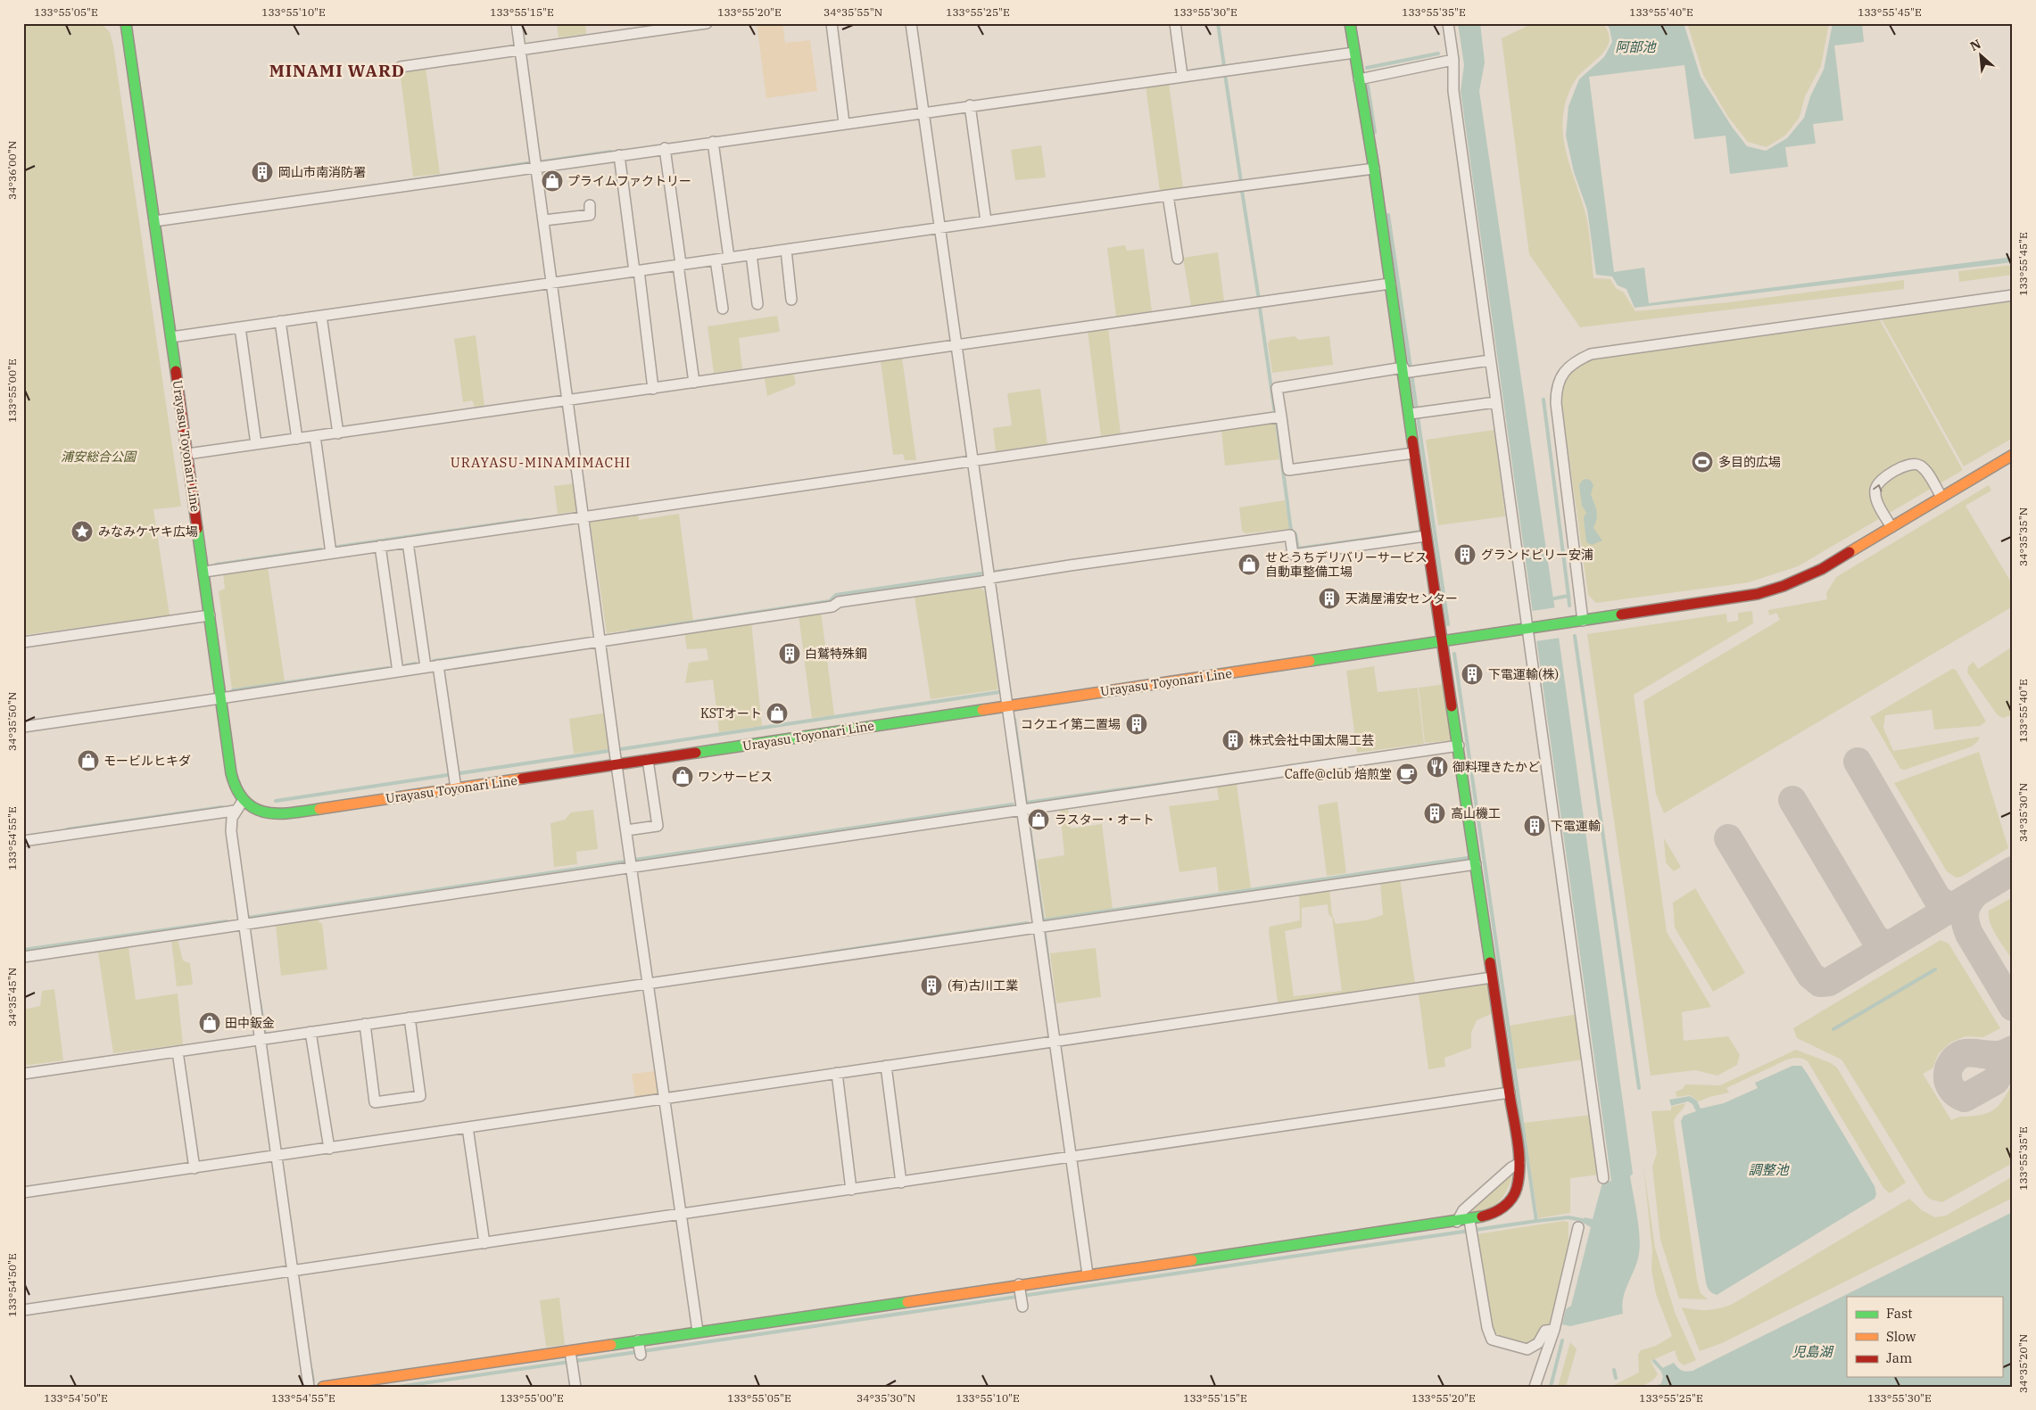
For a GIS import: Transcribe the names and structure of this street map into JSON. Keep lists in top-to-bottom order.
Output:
{
  "streets": {
    "street": ["Urayasu Toyonari Line"]
  },
  "districts": ["MINAMI WARD", "URAYASU-MINAMIMACHI"],
  "water": ["阿部池", "調整池", "児島湖"],
  "parks": ["浦安総合公園"],
  "places": {
    "building": [
      "岡山市南消防署",
      "グランドピリー安浦",
      "天満屋浦安センター",
      "白鷲特殊鋼",
      "下電運輸(株)",
      "コクエイ第二置場",
      "株式会社中国太陽工芸",
      "高山機工",
      "下電運輸",
      "(有)古川工業"
    ],
    "shop": [
      "プライムファクトリー",
      "せとうちデリバリーサービス 自動車整備工場",
      "KSTオート",
      "モービルヒキダ",
      "ワンサービス",
      "ラスター・オート",
      "田中鈑金"
    ],
    "sports": ["多目的広場"],
    "place": ["みなみケヤキ広場"],
    "restaurant": ["御料理きたかど"],
    "cafe": ["Caffe@club 焙煎堂"]
  },
  "legend": ["Fast", "Slow", "Jam"],
  "north": "top left",
  "coordinates": [
    "133°55'05\"E",
    "133°55'10\"E",
    "133°55'15\"E",
    "133°55'20\"E",
    "34°35'55\"N",
    "133°55'25\"E",
    "133°55'30\"E",
    "133°55'35\"E",
    "133°55'40\"E",
    "133°55'45\"E",
    "34°36'00\"N",
    "133°55'00\"E",
    "34°35'35\"N",
    "34°35'50\"N",
    "34°35'30\"N",
    "133°54'55\"E",
    "34°35'45\"N",
    "133°54'50\"E",
    "34°35'20\"N"
  ]
}
